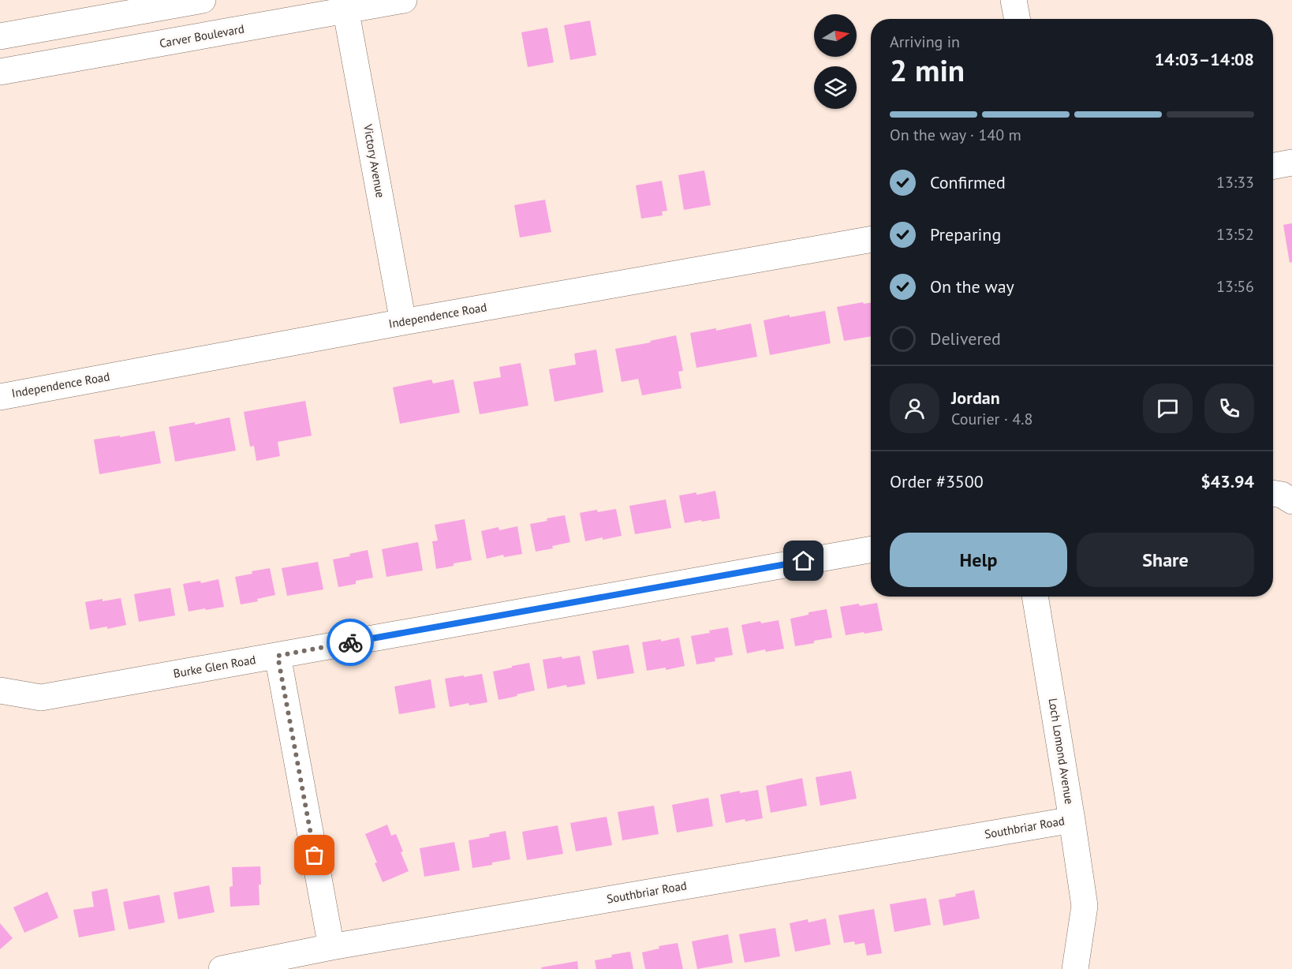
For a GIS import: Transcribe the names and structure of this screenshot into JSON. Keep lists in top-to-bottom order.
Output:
{
  "streets": {
    "street": [
      "Carver Boulevard",
      "Victory Avenue",
      "Independence Road",
      "Burke Glen Road",
      "Loch Lomond Avenue",
      "Southbriar Road"
    ]
  },
  "crossings": [
    ["Carver Boulevard", "Victory Avenue"],
    ["Victory Avenue", "Independence Road"],
    ["Loch Lomond Avenue", "Southbriar Road"]
  ],
  "north": "right",
  "page": {
    "heading": ["2 min", "Arriving in", "14:03–14:08"],
    "panel": [
      "Jordan",
      "Courier · 4.8",
      "Order #3500",
      "$43.94"
    ],
    "bar": "On the way · 140 m",
    "list": [
      ["Confirmed", "13:33"],
      ["Preparing", "13:52"],
      ["On the way", "13:56"],
      "Delivered"
    ],
    "buttons": ["Help", "Share"]
  }
}
